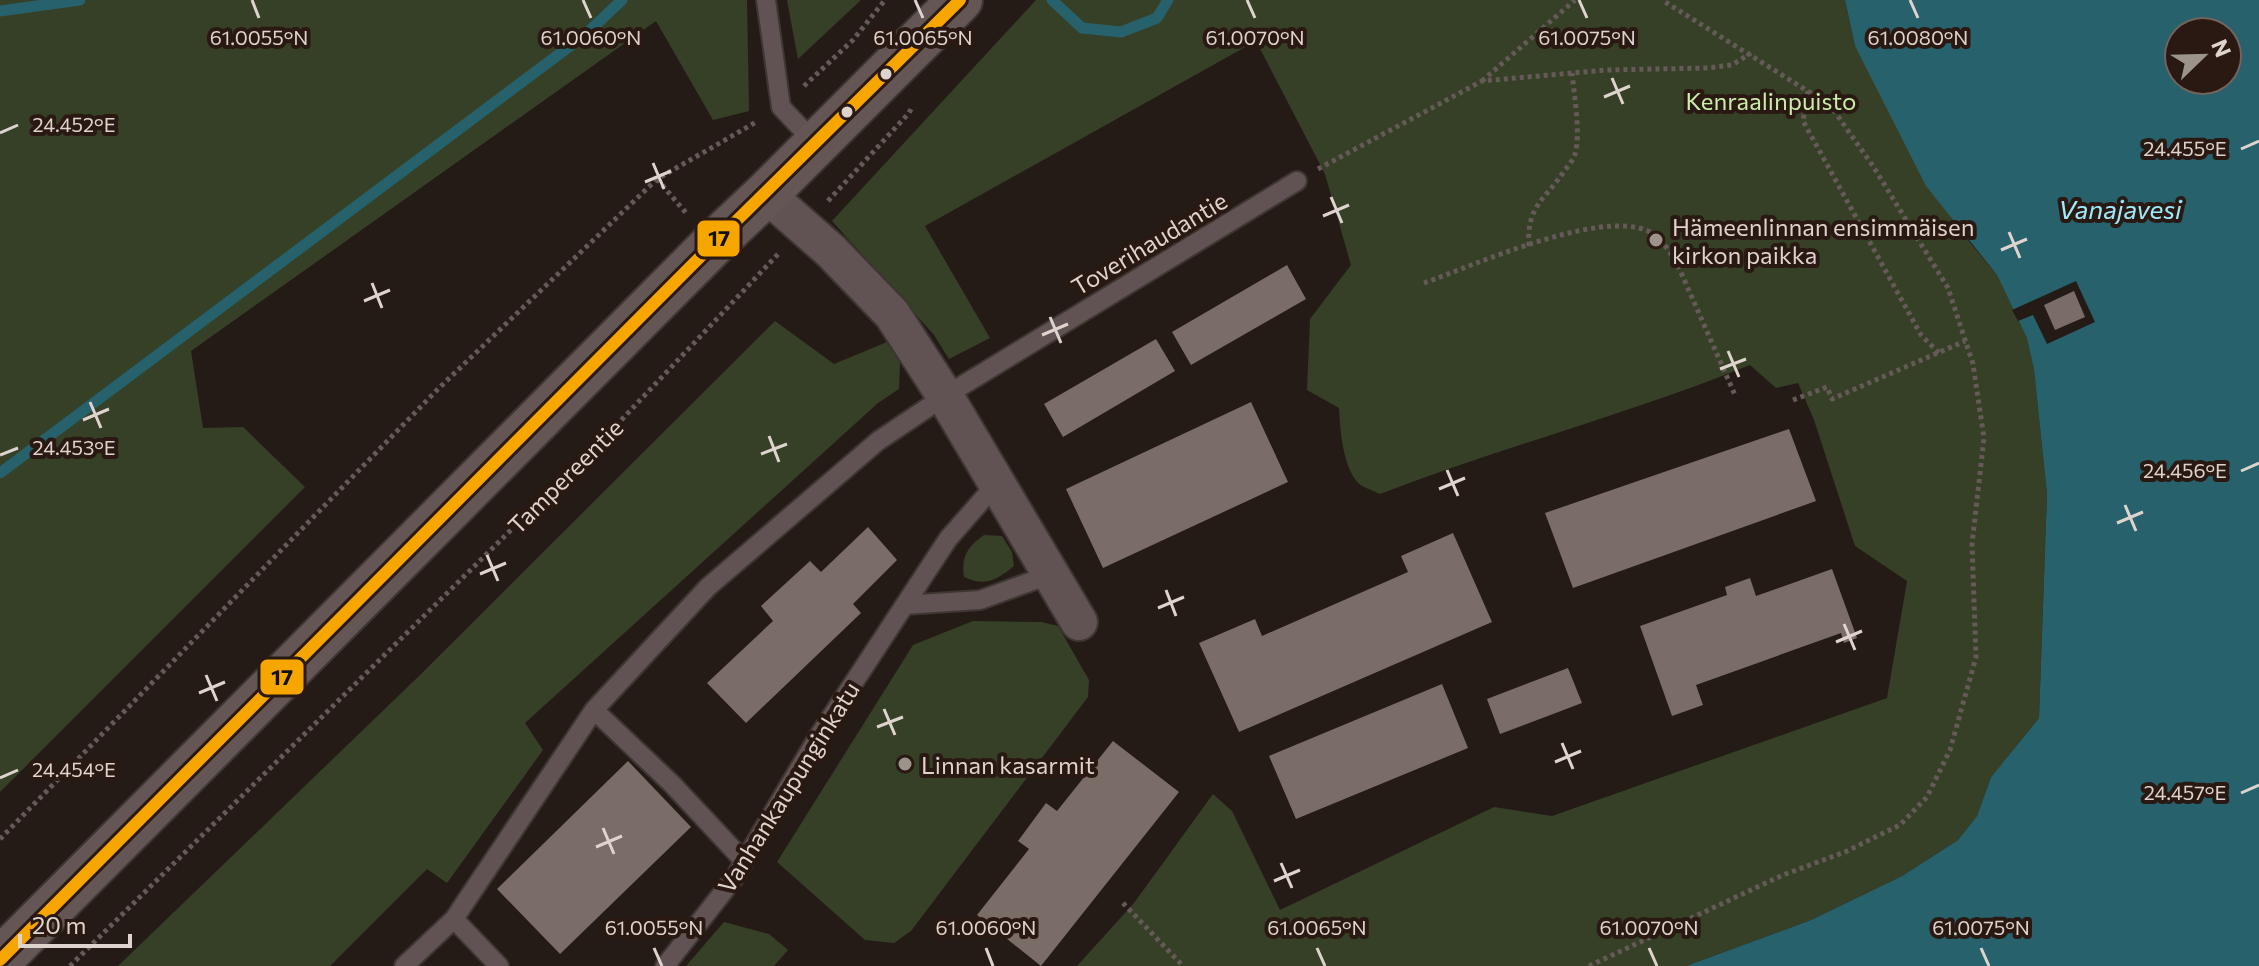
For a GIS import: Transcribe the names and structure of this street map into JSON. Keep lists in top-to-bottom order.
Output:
{
  "streets": {
    "lane": ["Toverihaudantie", "Vanhankaupunginkatu"],
    "path": ["Tampereentie"]
  },
  "water": ["Vanajavesi"],
  "parks": ["Kenraalinpuisto"],
  "places": ["Hämeenlinnan ensimmäisen kirkon paikka", "Linnan kasarmit"],
  "lines": ["transit line 17"],
  "scale_bar": "20 m",
  "north": "top right",
  "coordinates": [
    "61.0055°N",
    "61.0060°N",
    "61.0065°N",
    "61.0070°N",
    "61.0075°N",
    "61.0080°N",
    "24.452°E",
    "24.455°E",
    "24.453°E",
    "24.456°E",
    "24.454°E",
    "24.457°E"
  ]
}
